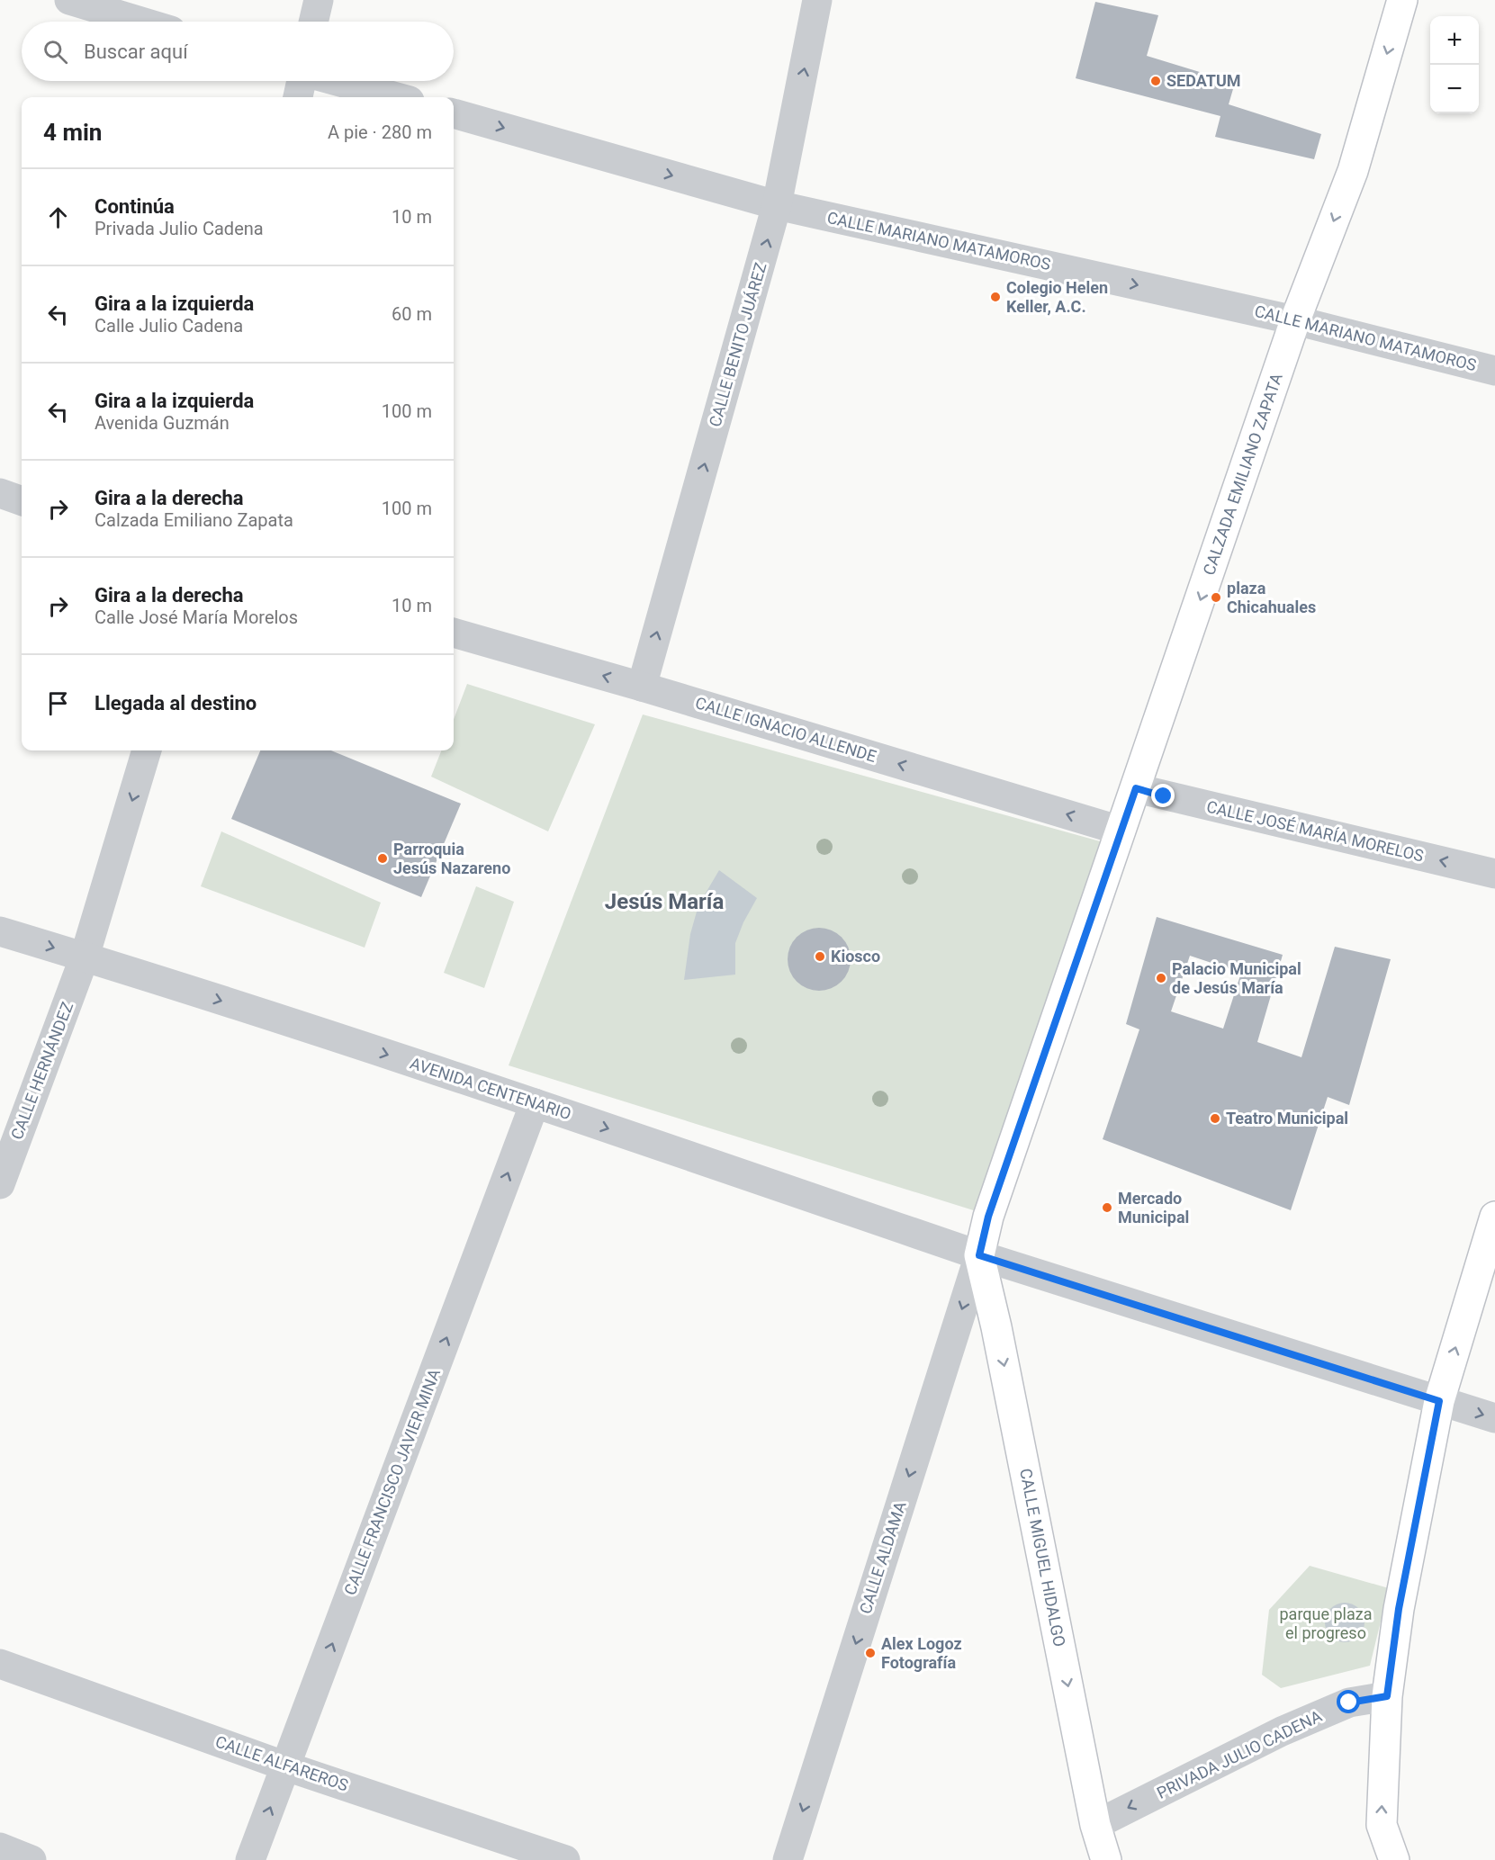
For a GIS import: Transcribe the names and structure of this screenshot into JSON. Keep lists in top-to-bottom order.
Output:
{
  "streets": {
    "main road": ["CALZADA EMILIANO ZAPATA", "CALLE MIGUEL HIDALGO"],
    "street": [
      "CALLE MARIANO MATAMOROS",
      "CALLE BENITO JUÁREZ",
      "CALLE IGNACIO ALLENDE",
      "CALLE JOSÉ MARÍA MORELOS",
      "CALLE HERNÁNDEZ",
      "AVENIDA CENTENARIO",
      "CALLE FRANCISCO JAVIER MINA",
      "CALLE ALDAMA",
      "PRIVADA JULIO CADENA",
      "CALLE ALFAREROS"
    ]
  },
  "crossings": [
    ["CALLE MARIANO MATAMOROS", "CALLE BENITO JUÁREZ"],
    ["CALLE MARIANO MATAMOROS", "CALZADA EMILIANO ZAPATA"],
    ["CALLE BENITO JUÁREZ", "CALLE IGNACIO ALLENDE"],
    ["CALZADA EMILIANO ZAPATA", "CALLE IGNACIO ALLENDE"],
    ["CALZADA EMILIANO ZAPATA", "CALLE JOSÉ MARÍA MORELOS"],
    ["CALZADA EMILIANO ZAPATA", "AVENIDA CENTENARIO"],
    ["CALZADA EMILIANO ZAPATA", "CALLE ALDAMA"],
    ["CALZADA EMILIANO ZAPATA", "CALLE MIGUEL HIDALGO"],
    ["CALLE HERNÁNDEZ", "AVENIDA CENTENARIO"],
    ["AVENIDA CENTENARIO", "CALLE FRANCISCO JAVIER MINA"],
    ["AVENIDA CENTENARIO", "CALLE ALDAMA"],
    ["AVENIDA CENTENARIO", "CALLE MIGUEL HIDALGO"],
    ["CALLE FRANCISCO JAVIER MINA", "CALLE ALFAREROS"],
    ["CALLE ALDAMA", "CALLE MIGUEL HIDALGO"],
    ["CALLE MIGUEL HIDALGO", "PRIVADA JULIO CADENA"]
  ],
  "one_way": [
    "CALLE MARIANO MATAMOROS",
    "CALLE BENITO JUÁREZ",
    "CALZADA EMILIANO ZAPATA",
    "CALLE IGNACIO ALLENDE",
    "CALLE JOSÉ MARÍA MORELOS",
    "CALLE HERNÁNDEZ",
    "AVENIDA CENTENARIO",
    "CALLE FRANCISCO JAVIER MINA",
    "CALLE ALDAMA",
    "CALLE MIGUEL HIDALGO",
    "PRIVADA JULIO CADENA"
  ],
  "districts": ["Jesús María"],
  "parks": ["parque plaza el progreso"],
  "places": [
    "SEDATUM",
    "Colegio Helen Keller, A.C.",
    "plaza Chicahuales",
    "Parroquia Jesús Nazareno",
    "Kiosco",
    "Palacio Municipal de Jesús María",
    "Teatro Municipal",
    "Mercado Municipal",
    "Alex Logoz Fotografía"
  ],
  "page": {
    "map_buttons": ["+", "−"],
    "search": "Buscar aquí",
    "heading": ["4 min", "A pie · 280 m"],
    "list": [
      ["Continúa", "Privada Julio Cadena", "10 m"],
      ["Gira a la izquierda", "Calle Julio Cadena", "60 m"],
      ["Gira a la izquierda", "Avenida Guzmán", "100 m"],
      ["Gira a la derecha", "Calzada Emiliano Zapata", "100 m"],
      ["Gira a la derecha", "Calle José María Morelos", "10 m"],
      "Llegada al destino"
    ]
  }
}
